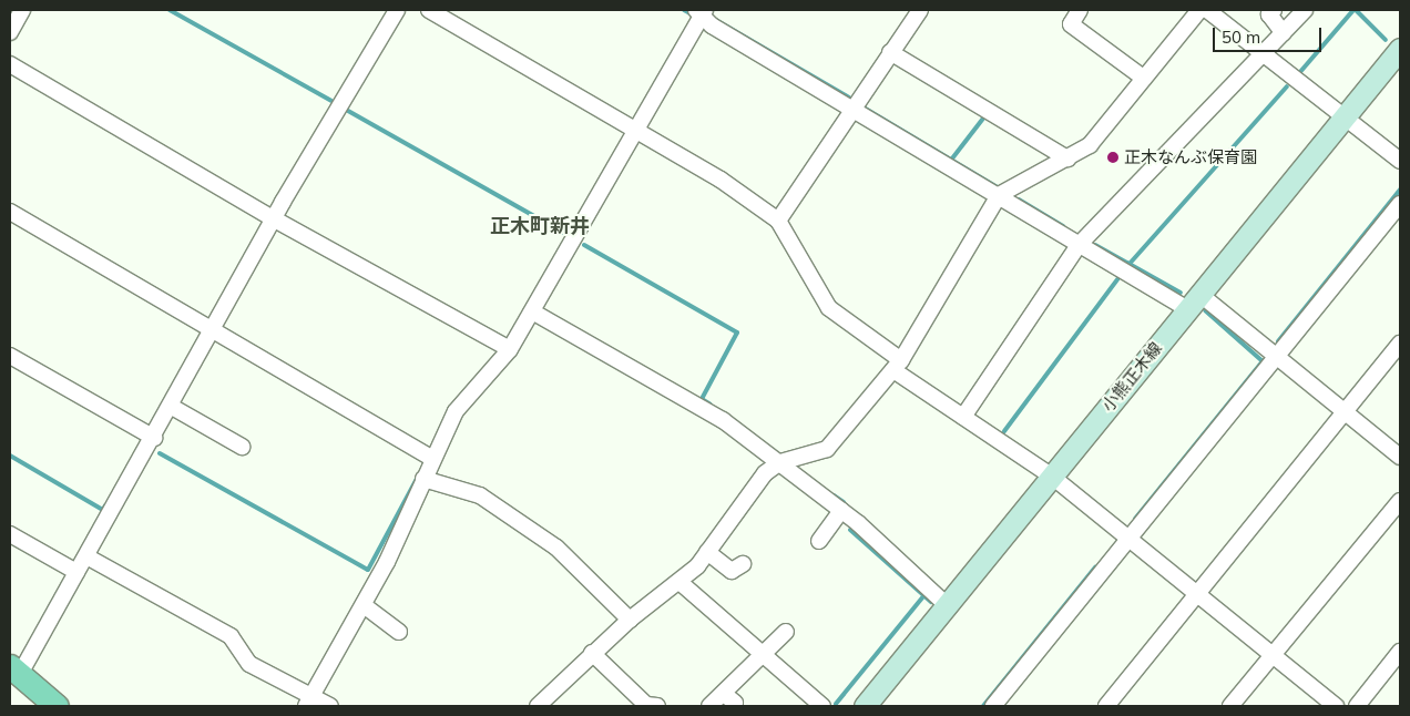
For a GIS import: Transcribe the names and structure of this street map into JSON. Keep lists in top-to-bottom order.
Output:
{
  "streets": {
    "main road": ["小熊正木線"]
  },
  "districts": ["正木町新井"],
  "places": ["正木なんぶ保育園"],
  "scale_bar": "50 m"
}
